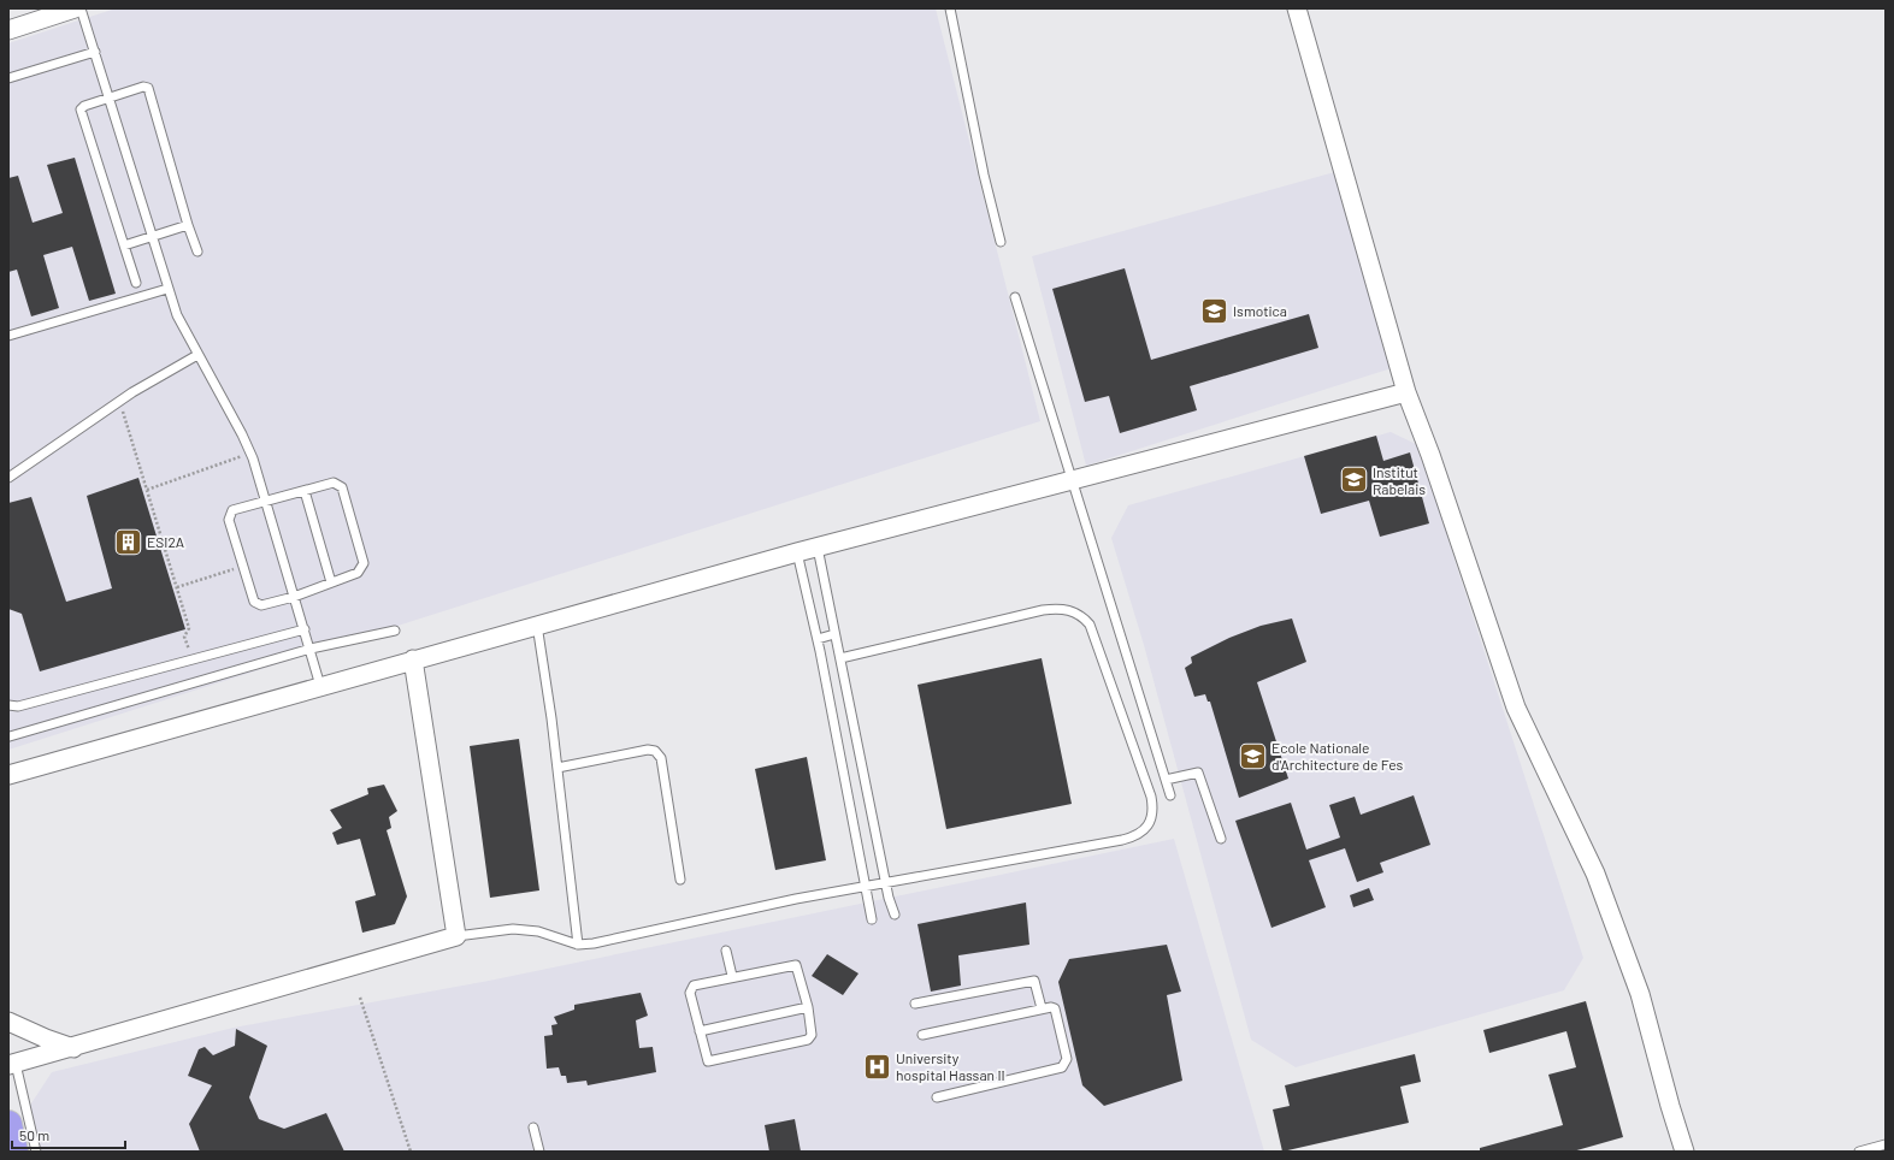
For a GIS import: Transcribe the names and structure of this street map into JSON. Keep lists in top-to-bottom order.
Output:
{
  "places": {
    "school or university": ["Ismotica", "Institut Rabelais", "Ecole Nationale d'Architecture de Fes"],
    "building": ["ESI2A"],
    "hospital": ["University hospital Hassan II"]
  },
  "scale_bar": "50 m"
}
